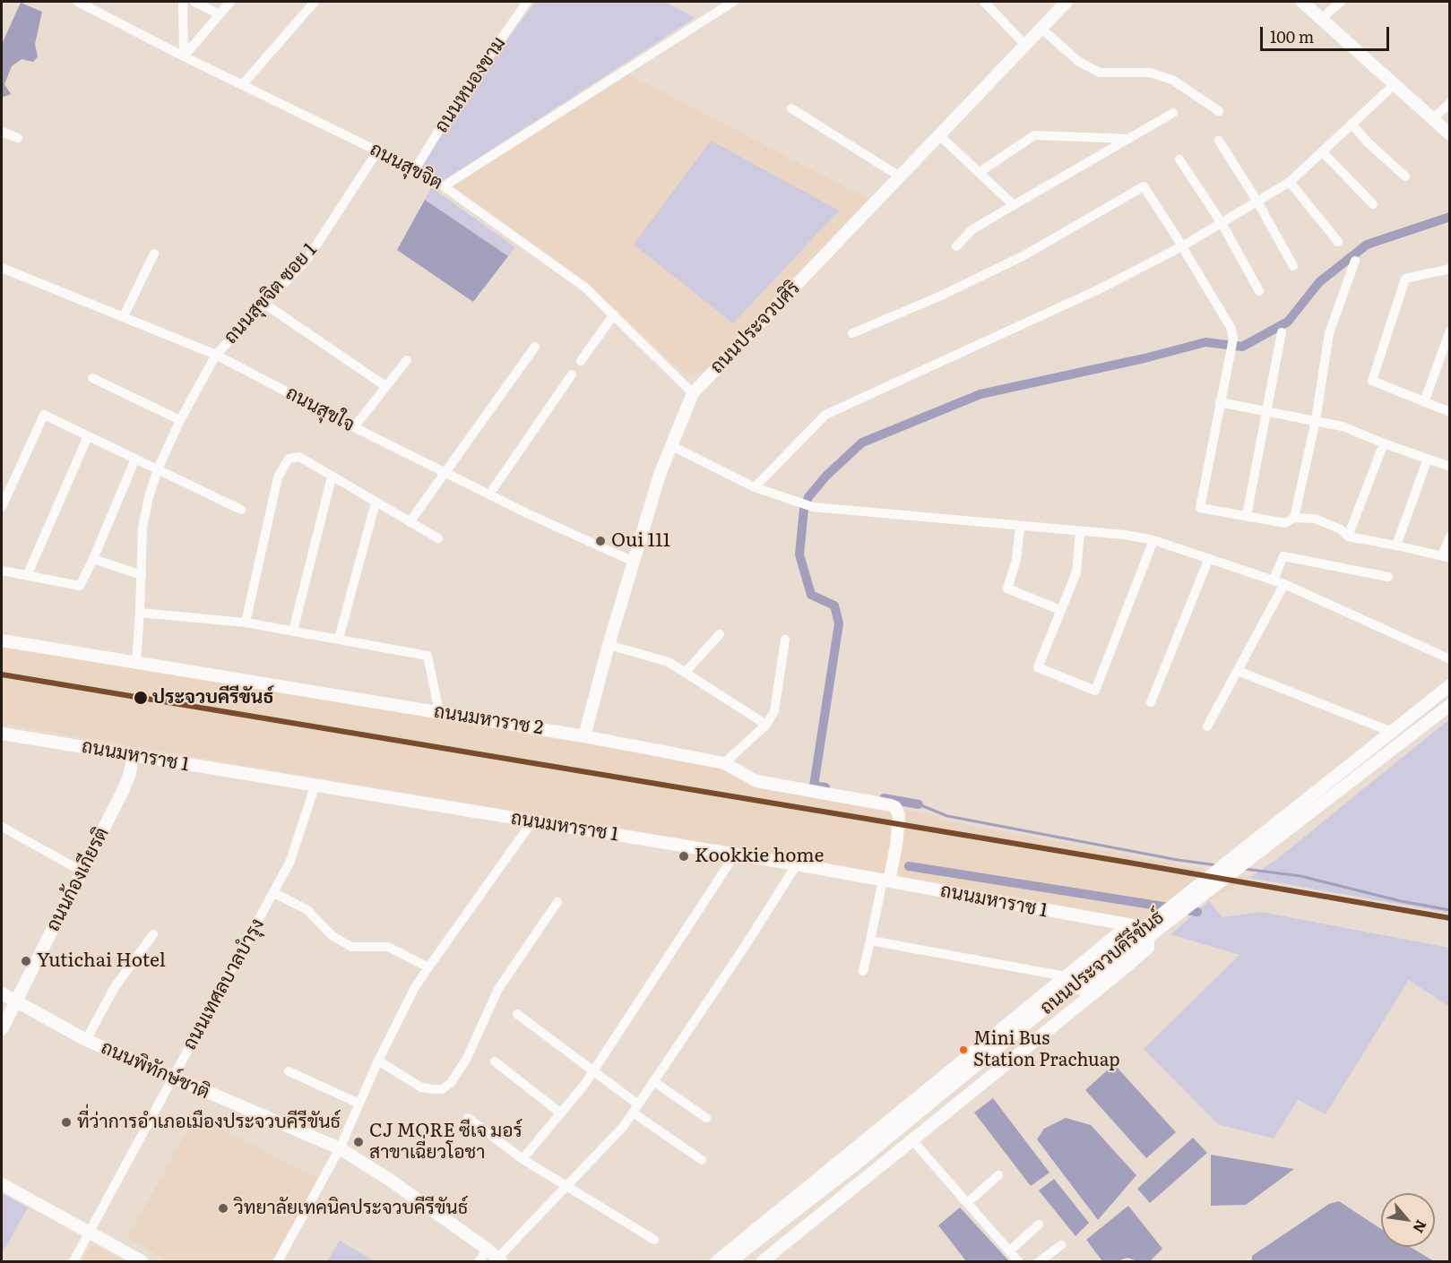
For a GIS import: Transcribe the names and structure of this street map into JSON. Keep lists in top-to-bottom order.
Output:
{
  "streets": {
    "street": [
      "ถนนหนองขาม",
      "ถนนสุขจิต",
      "ถนนสุขจิต ซอย 1",
      "ถนนประจวบศิริ",
      "ถนนสุขใจ",
      "ถนนมหาราช 2",
      "ถนนมหาราช 1",
      "ถนนก้องเกียรติ",
      "ถนนประจวบคีรีขันธ์",
      "ถนนเทศลบาลบำรุง",
      "ถนนพิทักษ์ชาติ"
    ]
  },
  "crossings": [
    ["ถนนหนองขาม", "ถนนสุขจิต"],
    ["ถนนสุขจิต", "ถนนสุขจิต ซอย 1"],
    ["ถนนสุขจิต", "ถนนประจวบศิริ"],
    ["ถนนสุขจิต ซอย 1", "ถนนสุขใจ"],
    ["ถนนสุขจิต ซอย 1", "ถนนมหาราช 2"],
    ["ถนนประจวบศิริ", "ถนนสุขใจ"],
    ["ถนนประจวบศิริ", "ถนนมหาราช 2"],
    ["ถนนมหาราช 2", "ถนนมหาราช 1"],
    ["ถนนมหาราช 1", "ถนนก้องเกียรติ"],
    ["ถนนมหาราช 1", "ถนนเทศลบาลบำรุง"],
    ["ถนนก้องเกียรติ", "ถนนพิทักษ์ชาติ"],
    ["ถนนเทศลบาลบำรุง", "ถนนพิทักษ์ชาติ"]
  ],
  "places": [
    "Oui 111",
    "ประจวบคีรีขันธ์",
    "Kookkie home",
    "Yutichai Hotel",
    "Mini Bus Station Prachuap",
    "ที่ว่าการอำเภอเมืองประจวบคีรีขันธ์",
    "CJ MORE ซีเจ มอร์ สาขาเฉี่ยวโอชา",
    "วิทยาลัยเทคนิคประจวบคีรีขันธ์"
  ],
  "scale_bar": "100 m",
  "north": "bottom right"
}
